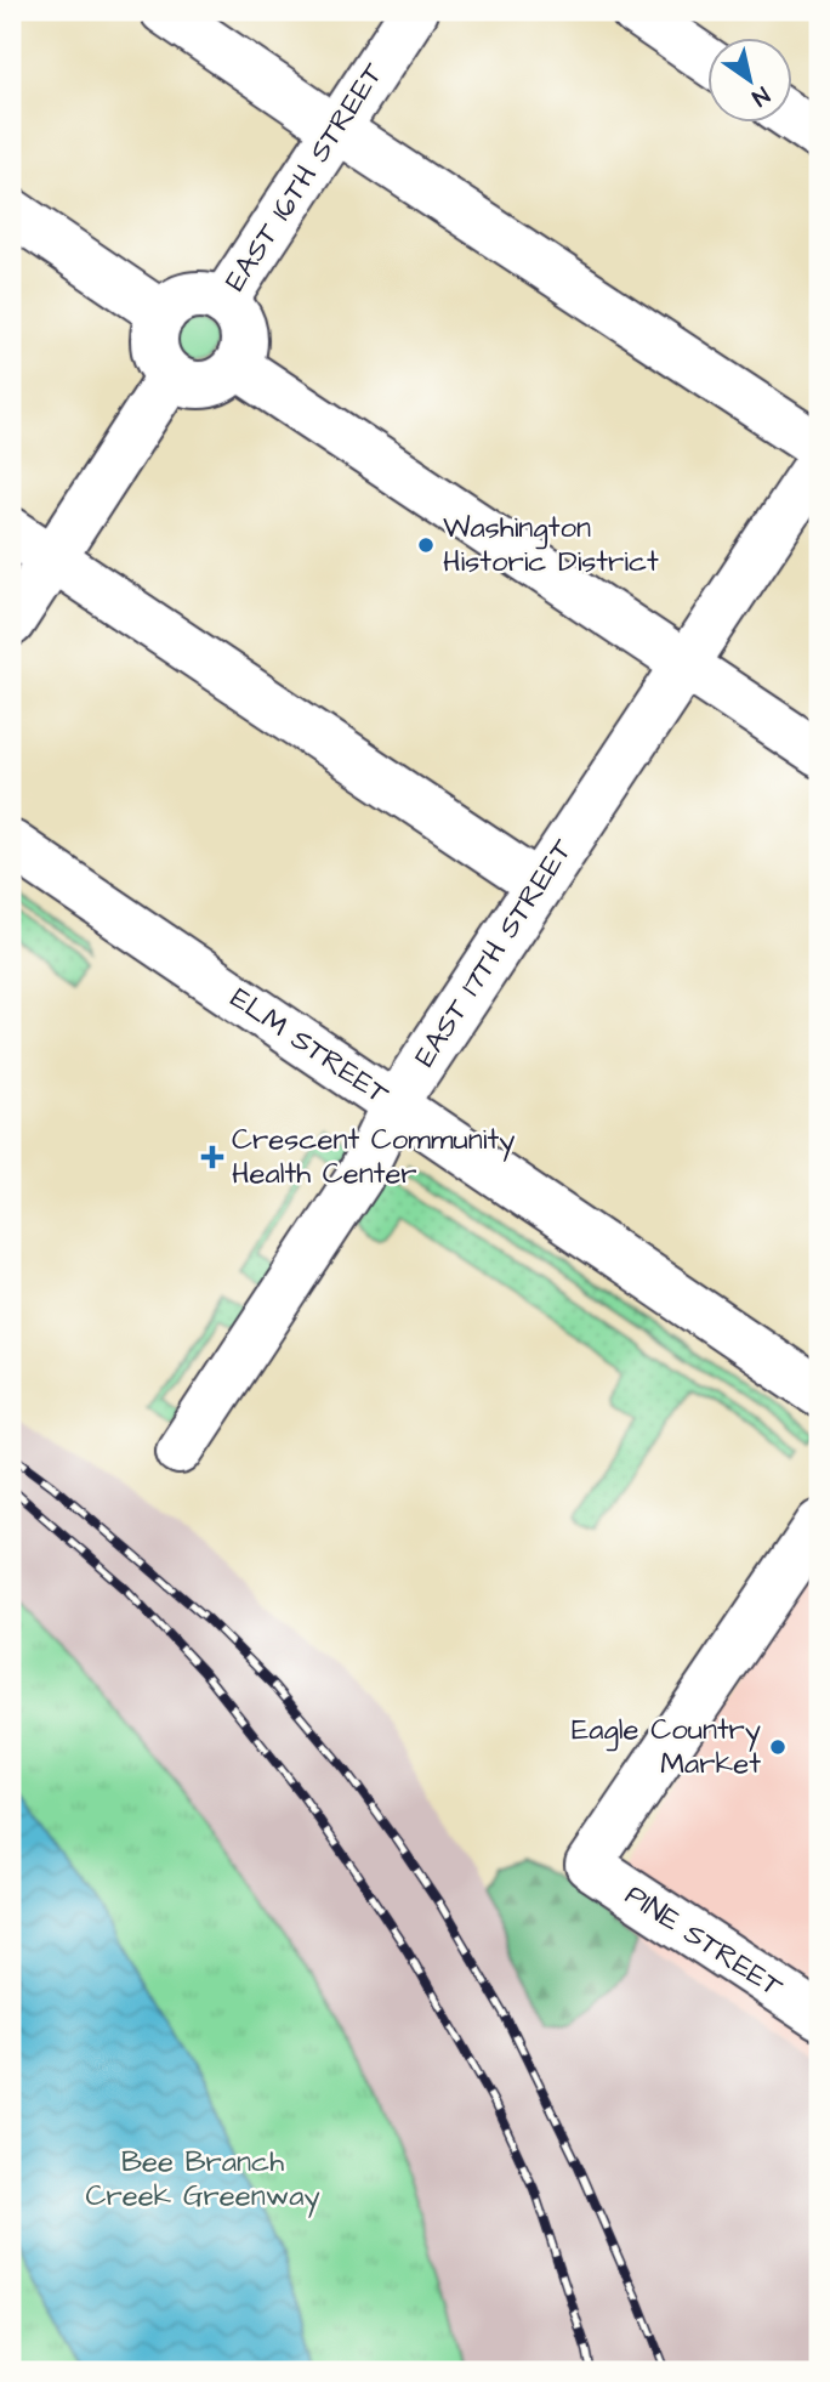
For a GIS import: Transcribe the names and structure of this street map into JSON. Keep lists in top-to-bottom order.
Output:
{
  "streets": {
    "street": [
      "EAST 16TH STREET",
      "EAST 17TH STREET",
      "ELM STREET",
      "PINE STREET"
    ]
  },
  "crossings": [
    ["EAST 17TH STREET", "ELM STREET"]
  ],
  "parks": ["Bee Branch Creek Greenway"],
  "places": {
    "other": ["Washington Historic District", "Eagle Country Market"],
    "health": ["Crescent Community Health Center"]
  },
  "north": "bottom right"
}
